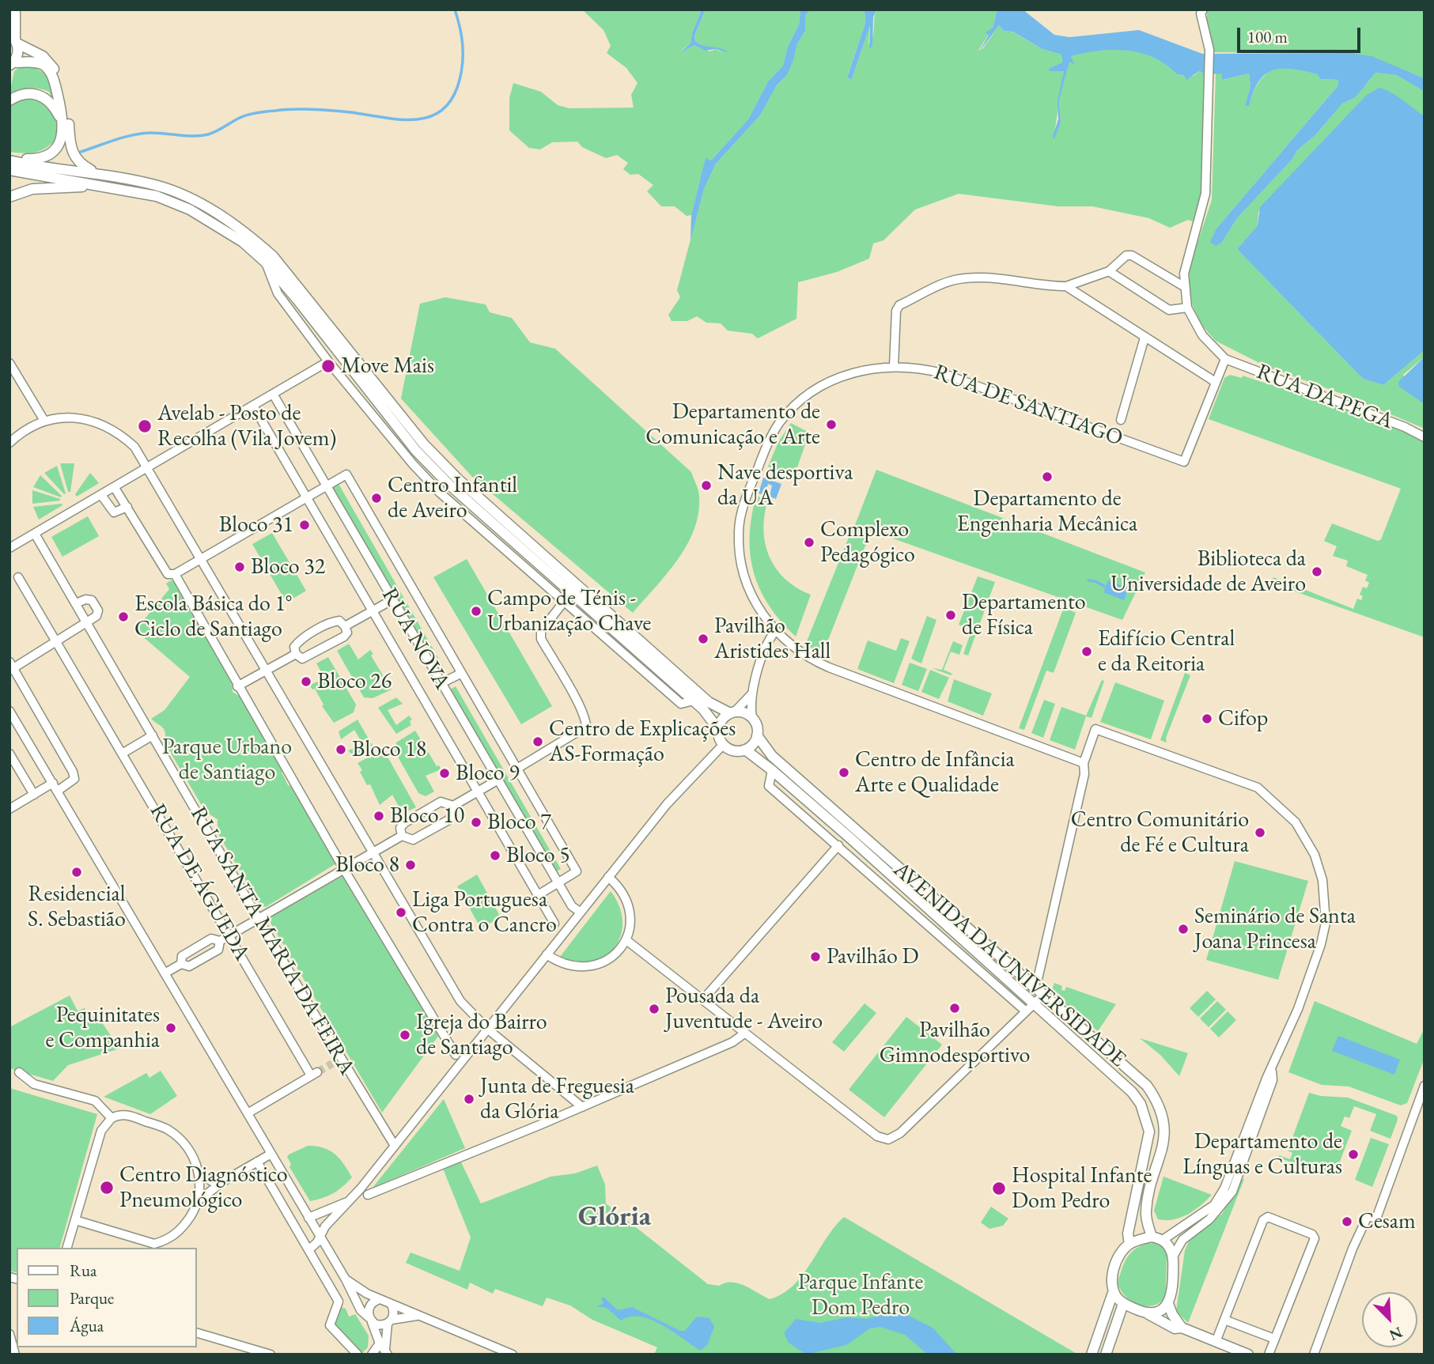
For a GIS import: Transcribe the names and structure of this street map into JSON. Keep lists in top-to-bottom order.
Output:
{
  "streets": {
    "main road": ["AVENIDA DA UNIVERSIDADE"],
    "street": [
      "RUA DA PEGA",
      "RUA DE SANTIAGO",
      "RUA NOVA",
      "RUA DE ÁGUEDA",
      "RUA SANTA MARIA DA FEIRA"
    ]
  },
  "districts": ["Glória"],
  "parks": ["Parque Urbano de Santiago", "Parque Infante Dom Pedro"],
  "places": [
    "Move Mais",
    "Departamento de Comunicação e Arte",
    "Avelab - Posto de Recolha (Vila Jovem)",
    "Departamento de Engenharia Mecânica",
    "Nave desportiva da UA",
    "Centro Infantil de Aveiro",
    "Bloco 31",
    "Complexo Pedagógico",
    "Bloco 32",
    "Biblioteca da Universidade de Aveiro",
    "Campo de Ténis - Urbanização Chave",
    "Departamento de Física",
    "Escola Básica do 1° Ciclo de Santiago",
    "Pavilhão Aristides Hall",
    "Edifício Central e da Reitoria",
    "Bloco 26",
    "Cifop",
    "Centro de Explicações AS-Formação",
    "Bloco 18",
    "Centro de Infância Arte e Qualidade",
    "Bloco 9",
    "Bloco 10",
    "Bloco 7",
    "Centro Comunitário de Fé e Cultura",
    "Bloco 5",
    "Bloco 8",
    "Residencial S. Sebastião",
    "Liga Portuguesa Contra o Cancro",
    "Seminário de Santa Joana Princesa",
    "Pavilhão D",
    "Pavilhão Gimnodesportivo",
    "Pousada da Juventude - Aveiro",
    "Pequinitates e Companhia",
    "Igreja do Bairro de Santiago",
    "Junta de Freguesia da Glória",
    "Departamento de Línguas e Culturas",
    "Centro Diagnóstico Pneumológico",
    "Hospital Infante Dom Pedro",
    "Cesam"
  ],
  "legend": ["Rua", "Parque", "Água"],
  "scale_bar": "100 m",
  "north": "bottom right"
}
